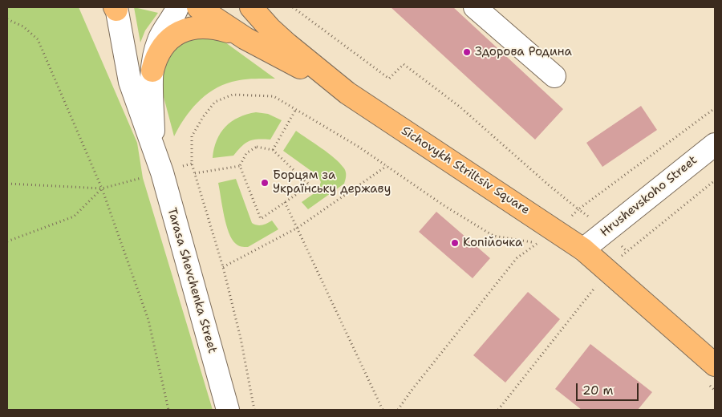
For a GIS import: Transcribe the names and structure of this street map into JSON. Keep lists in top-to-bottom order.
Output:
{
  "streets": {
    "main road": ["Sichovykh Striltsiv Square"],
    "street": ["Hrushevskoho Street", "Tarasa Shevchenka Street"]
  },
  "crossings": [
    ["Sichovykh Striltsiv Square", "Hrushevskoho Street"]
  ],
  "places": ["Здорова Родина", "Борцям за Українську державу", "Копійочка"],
  "scale_bar": "20 m"
}
